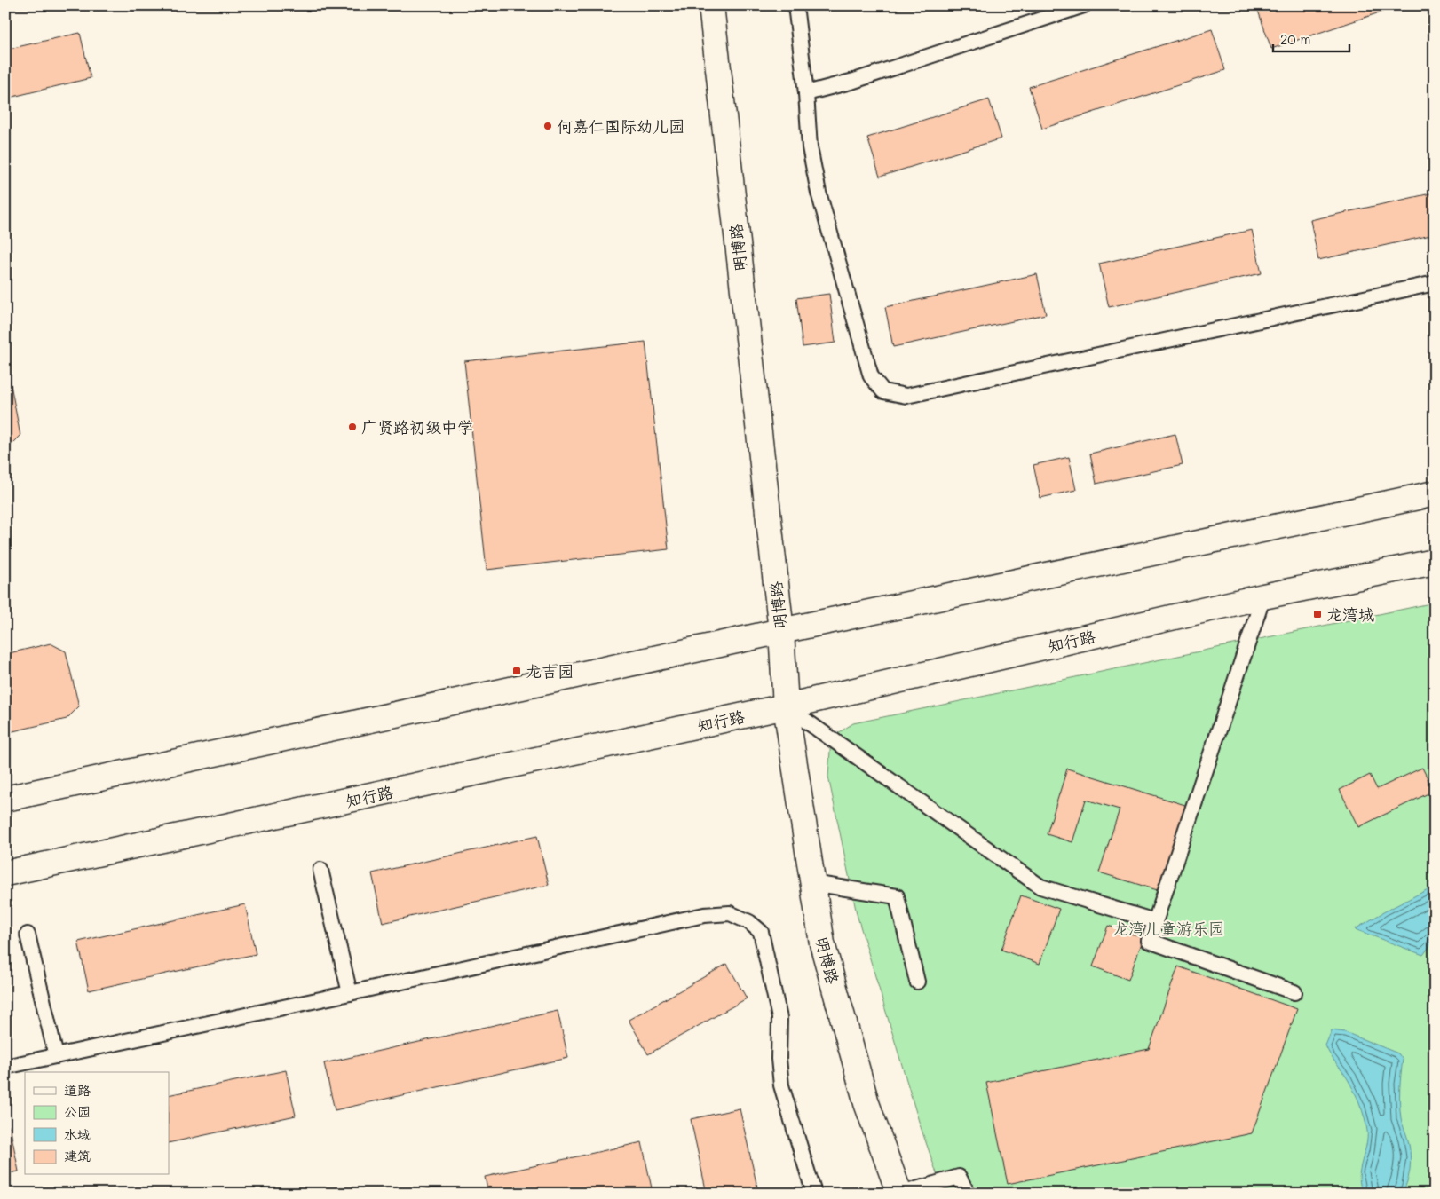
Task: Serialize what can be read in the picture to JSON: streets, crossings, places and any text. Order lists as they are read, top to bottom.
{
  "streets": {
    "main road": ["明博路", "知行路"]
  },
  "crossings": [
    ["明博路", "知行路"]
  ],
  "parks": ["龙湾儿童游乐园"],
  "places": {
    "other": ["何嘉仁国际幼儿园", "广贤路初级中学"],
    "transit": ["龙湾城", "龙吉园"]
  },
  "legend": [
    "道路",
    "公园",
    "水域",
    "建筑"
  ],
  "scale_bar": "20 m"
}
